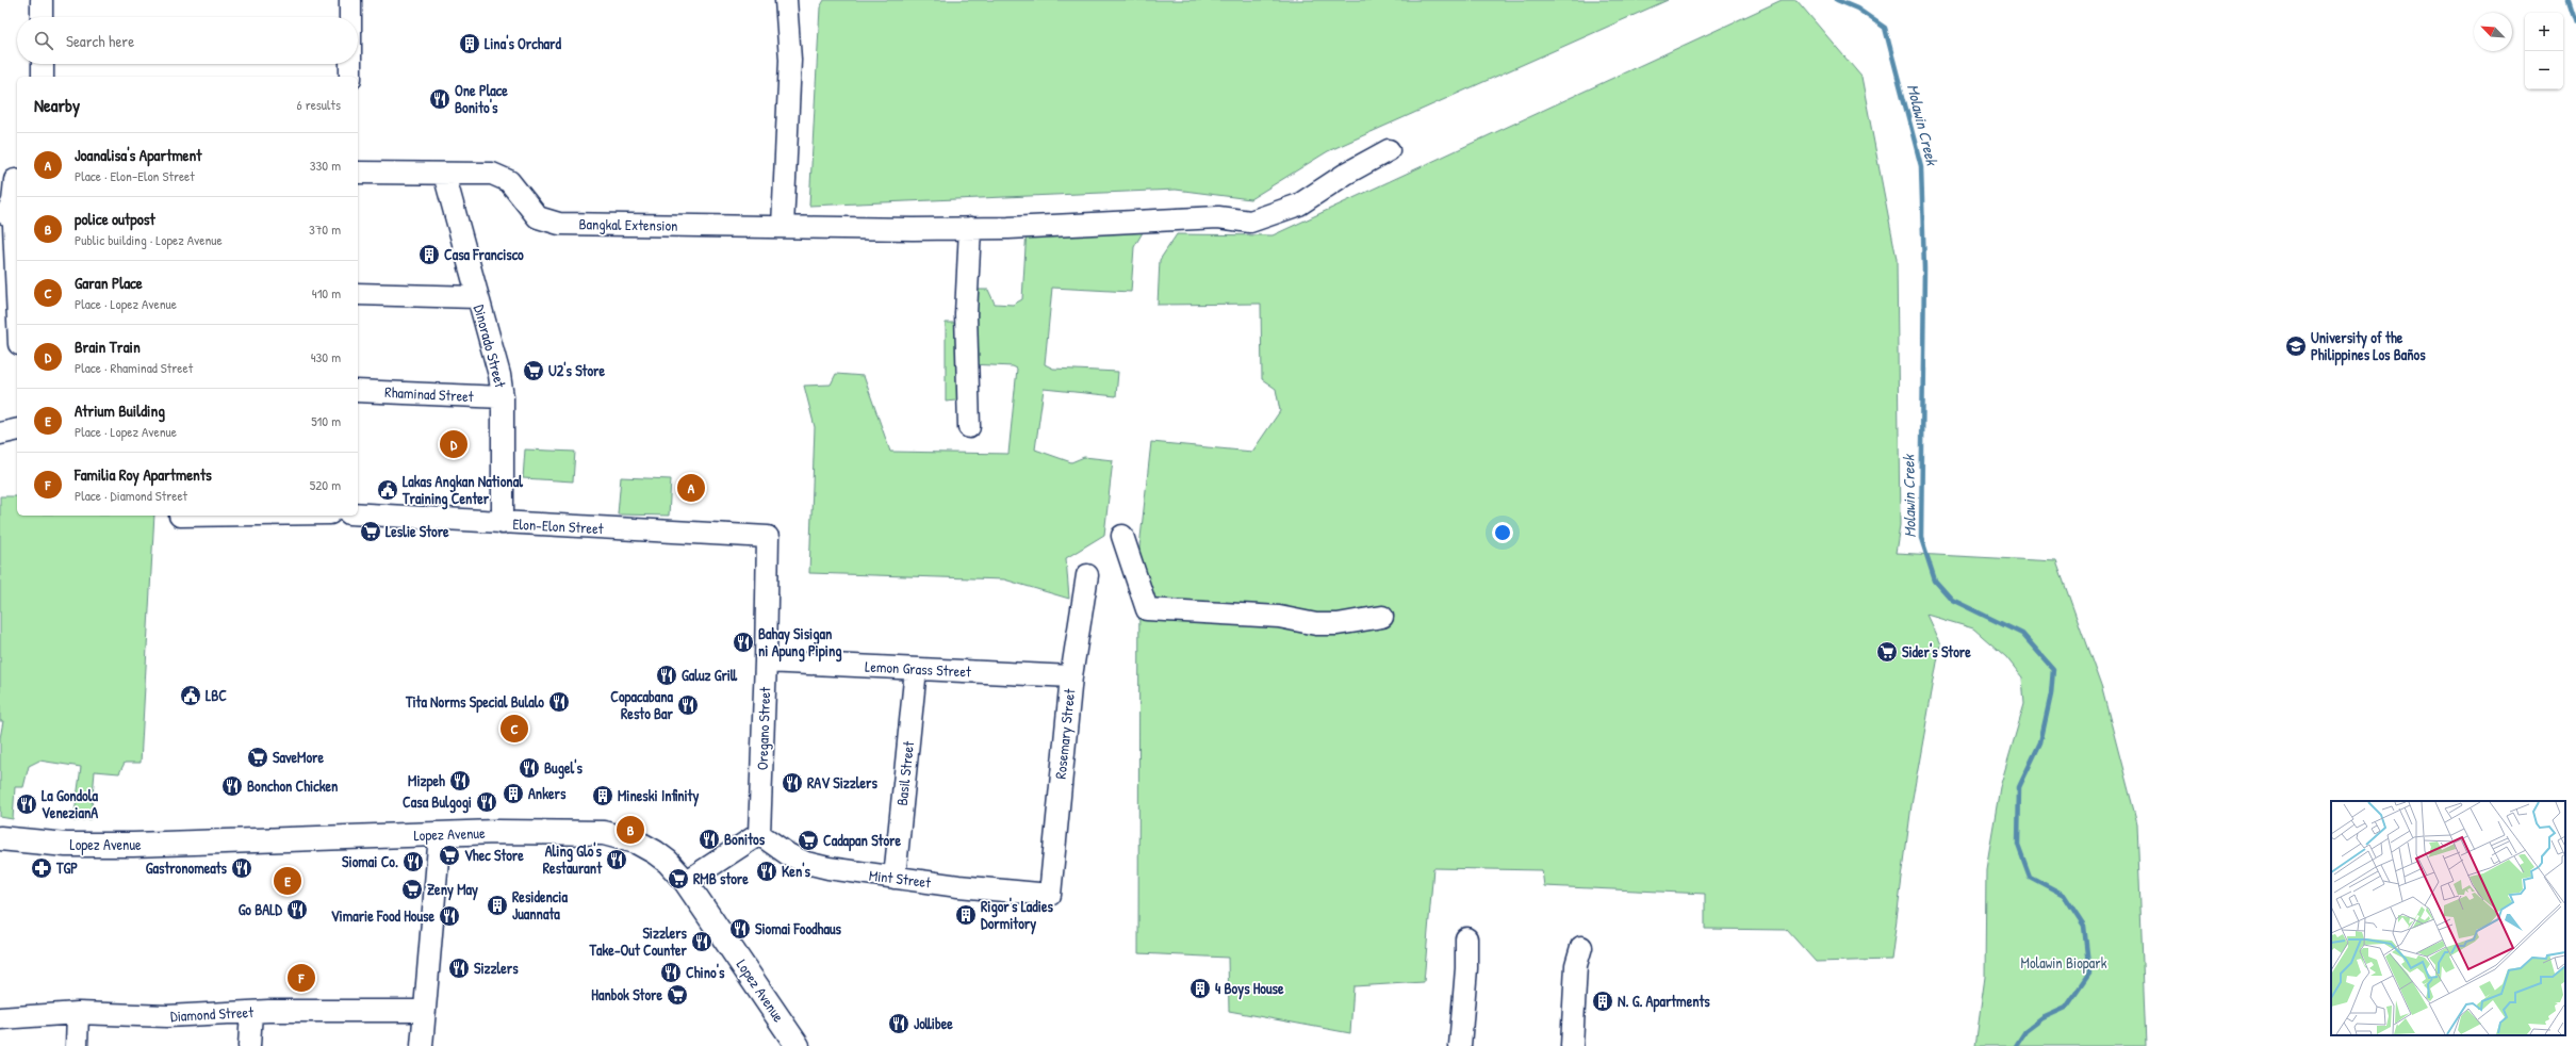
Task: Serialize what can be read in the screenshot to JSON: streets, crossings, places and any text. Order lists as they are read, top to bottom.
{
  "streets": {
    "main road": ["Lopez Avenue"],
    "street": [
      "Bangkal Extension",
      "Dinorado Street",
      "Rhaminad Street",
      "Elon-Elon Street",
      "Lemon Grass Street",
      "Oregano Street",
      "Rosemary Street",
      "Basil Street",
      "Mint Street",
      "Diamond Street"
    ]
  },
  "crossings": [
    ["Bangkal Extension", "Dinorado Street"],
    ["Dinorado Street", "Rhaminad Street"],
    ["Dinorado Street", "Elon-Elon Street"],
    ["Elon-Elon Street", "Oregano Street"],
    ["Lemon Grass Street", "Oregano Street"],
    ["Lemon Grass Street", "Rosemary Street"],
    ["Lemon Grass Street", "Basil Street"],
    ["Oregano Street", "Mint Street"],
    ["Rosemary Street", "Mint Street"],
    ["Basil Street", "Mint Street"]
  ],
  "water": ["Molawin Creek"],
  "parks": ["Molawin Biopark"],
  "places": {
    "building": [
      "Lina's Orchard",
      "Casa Francisco",
      "Ankers",
      "Mineski Infinity",
      "Residencia Juannata",
      "Rigor's Ladies Dormitory",
      "4 Boys House",
      "N. G. Apartments"
    ],
    "restaurant": [
      "One Place Bonito's",
      "Bahay Sisigan ni Apung Piping",
      "Galuz Grill",
      "Tita Norms Special Bulalo",
      "Copacabana Resto Bar",
      "Bugel's",
      "Mizpeh",
      "RAV Sizzlers",
      "Bonchon Chicken",
      "Casa Bulgogi",
      "La Gondola VenezianA",
      "Bonitos",
      "Aling Glo's Restaurant",
      "Siomai Co.",
      "Gastronomeats",
      "Ken's",
      "Go BALD",
      "Vimarie Food House",
      "Siomai Foodhaus",
      "Sizzlers Take-Out Counter",
      "Sizzlers",
      "Chino's",
      "Jollibee"
    ],
    "school or university": ["University of the Philippines Los Baños"],
    "supermarket": [
      "U2's Store",
      "Leslie Store",
      "Sider's Store",
      "SaveMore",
      "Cadapan Store",
      "Vhec Store",
      "RMB store",
      "Zeny May",
      "Hanbok Store"
    ],
    "public building": ["Lakas Angkan National Training Center", "LBC"],
    "pharmacy": ["TGP"]
  },
  "north": "top left",
  "page": {
    "map_buttons": ["+", "−"],
    "search": "Search here",
    "heading": ["Nearby", "6 results"],
    "list": [
      {
        "mark": "A",
        "name": "Joanalisa's Apartment",
        "note": "Place · Elon-Elon Street",
        "value": "330 m"
      },
      {
        "mark": "B",
        "name": "police outpost",
        "note": "Public building · Lopez Avenue",
        "value": "370 m"
      },
      {
        "mark": "C",
        "name": "Garan Place",
        "note": "Place · Lopez Avenue",
        "value": "410 m"
      },
      {
        "mark": "D",
        "name": "Brain Train",
        "note": "Place · Rhaminad Street",
        "value": "430 m"
      },
      {
        "mark": "E",
        "name": "Atrium Building",
        "note": "Place · Lopez Avenue",
        "value": "510 m"
      },
      {
        "mark": "F",
        "name": "Familia Roy Apartments",
        "note": "Place · Diamond Street",
        "value": "520 m"
      }
    ],
    "pins": [
      "D",
      "A",
      "C",
      "B",
      "E",
      "F"
    ]
  }
}
